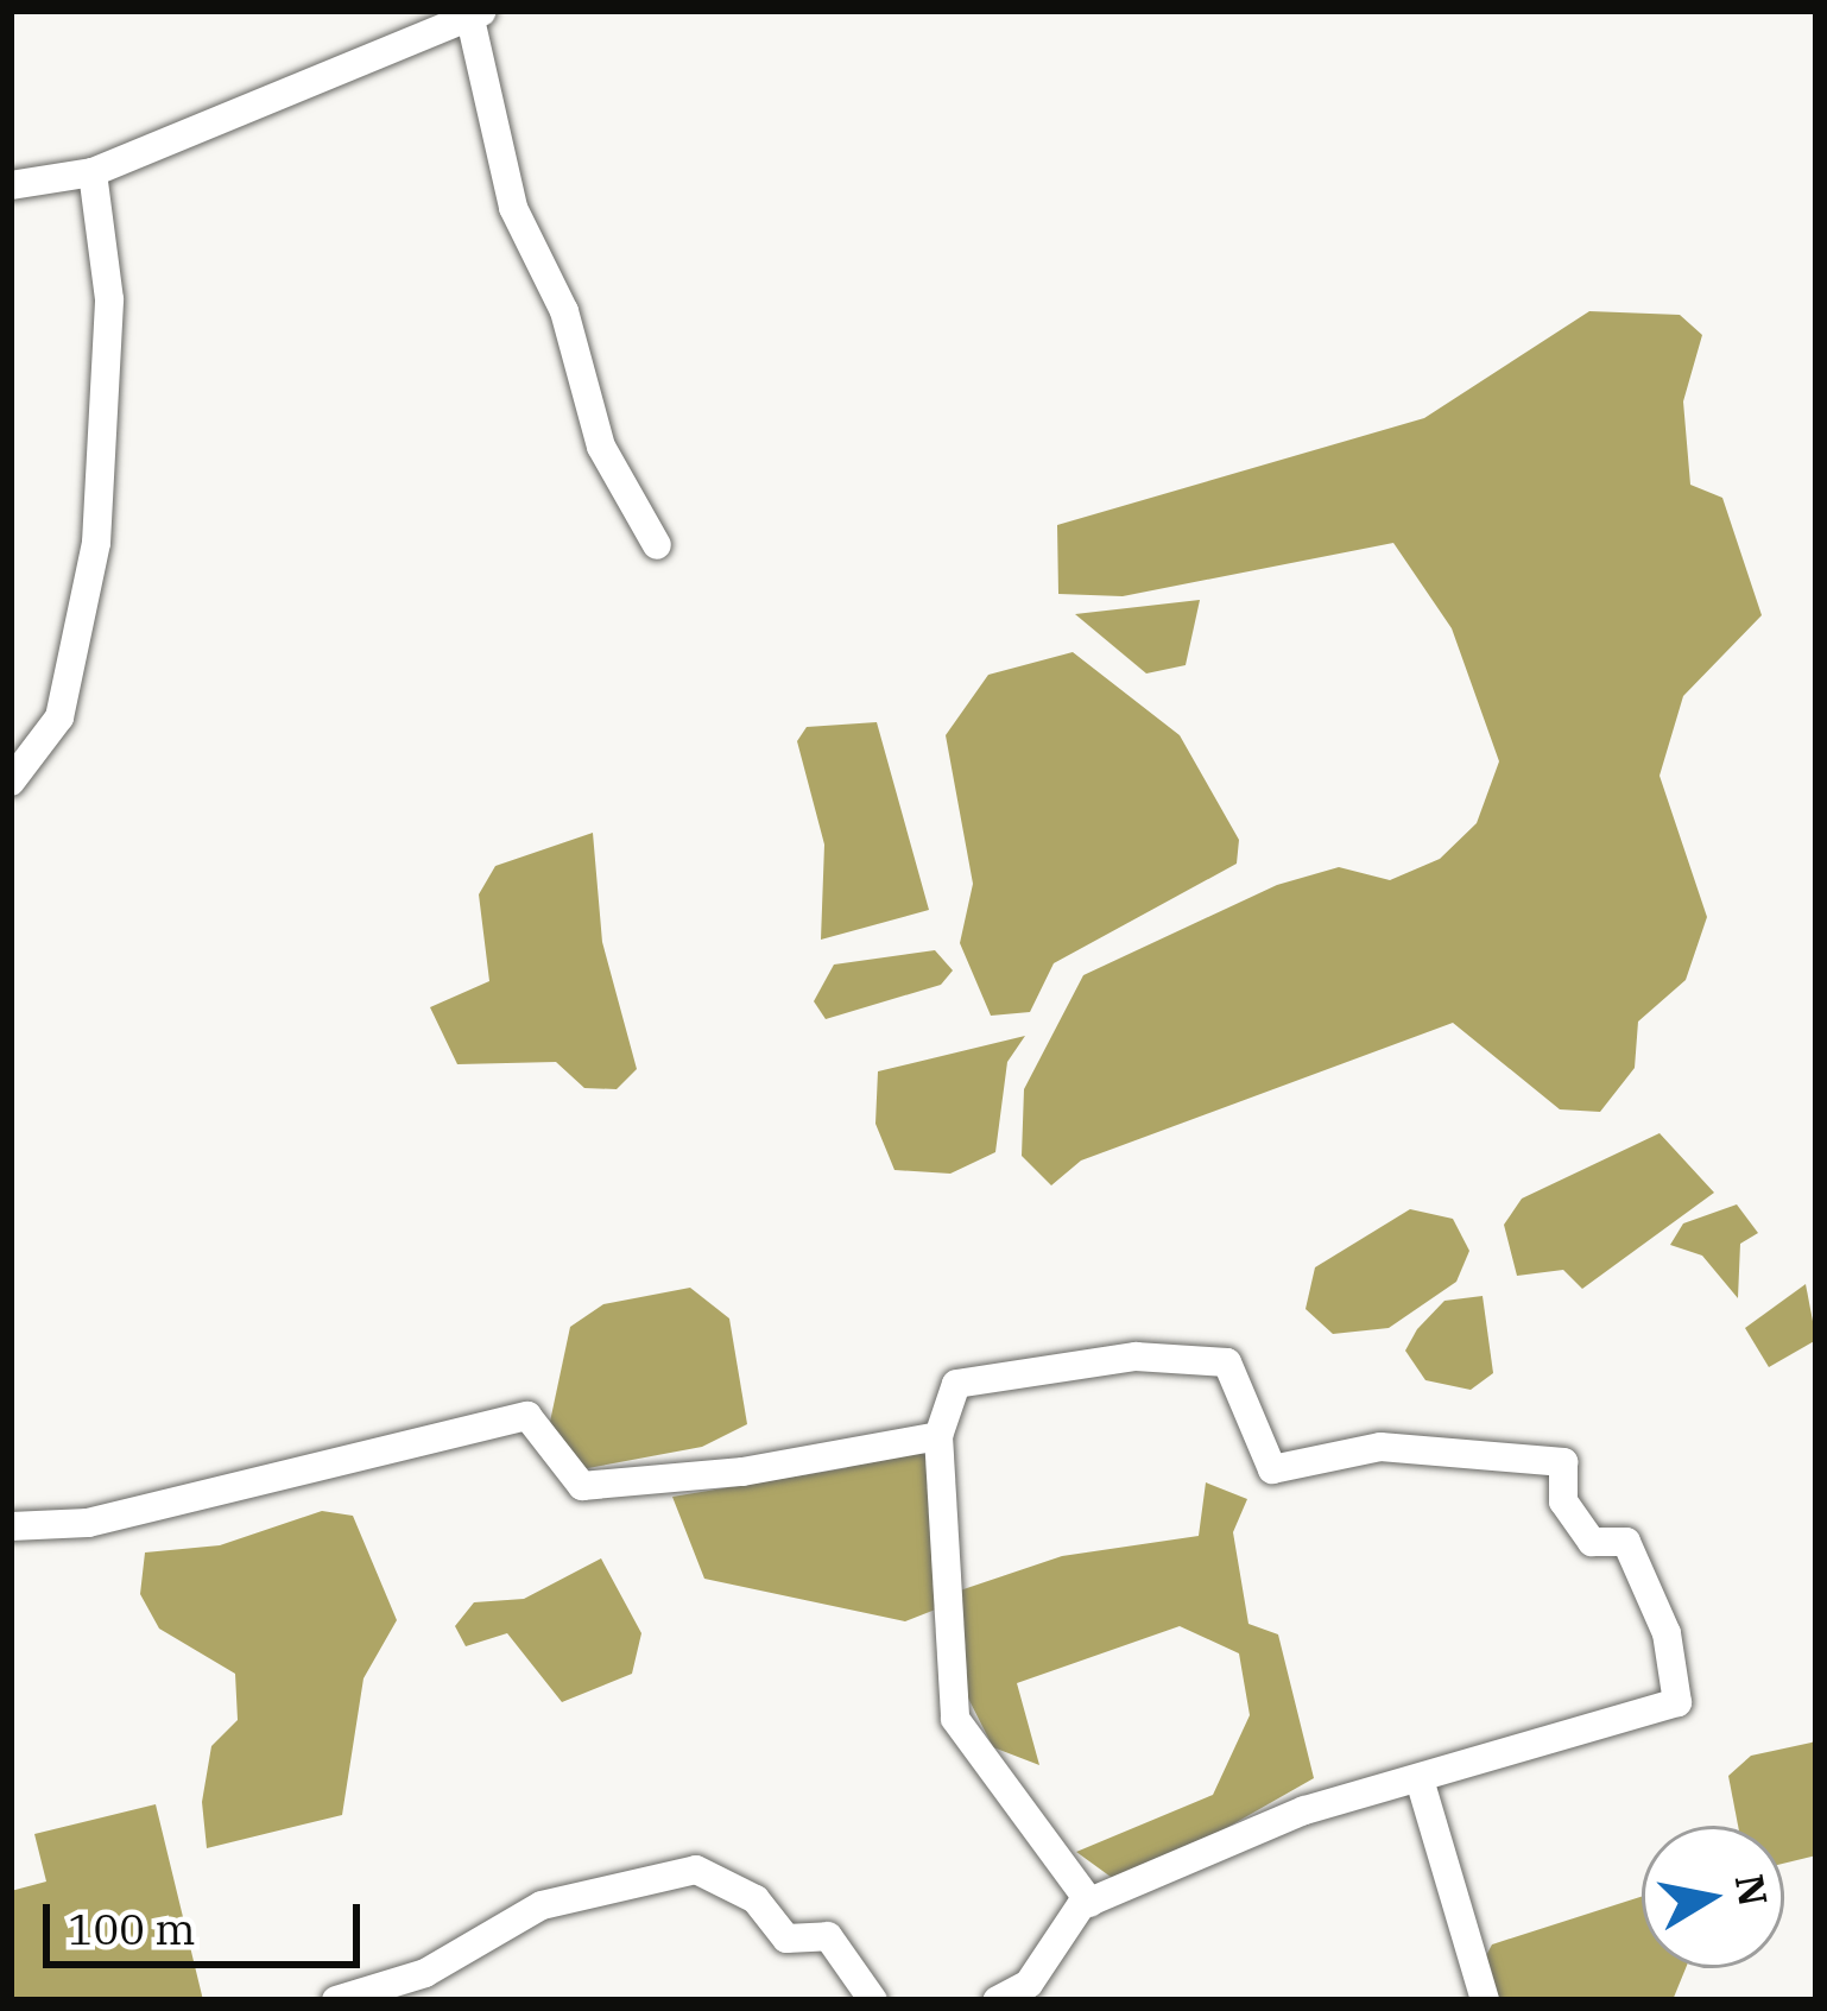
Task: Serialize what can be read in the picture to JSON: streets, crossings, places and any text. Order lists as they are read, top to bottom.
{
  "scale_bar": "100 m",
  "north": "right"
}
